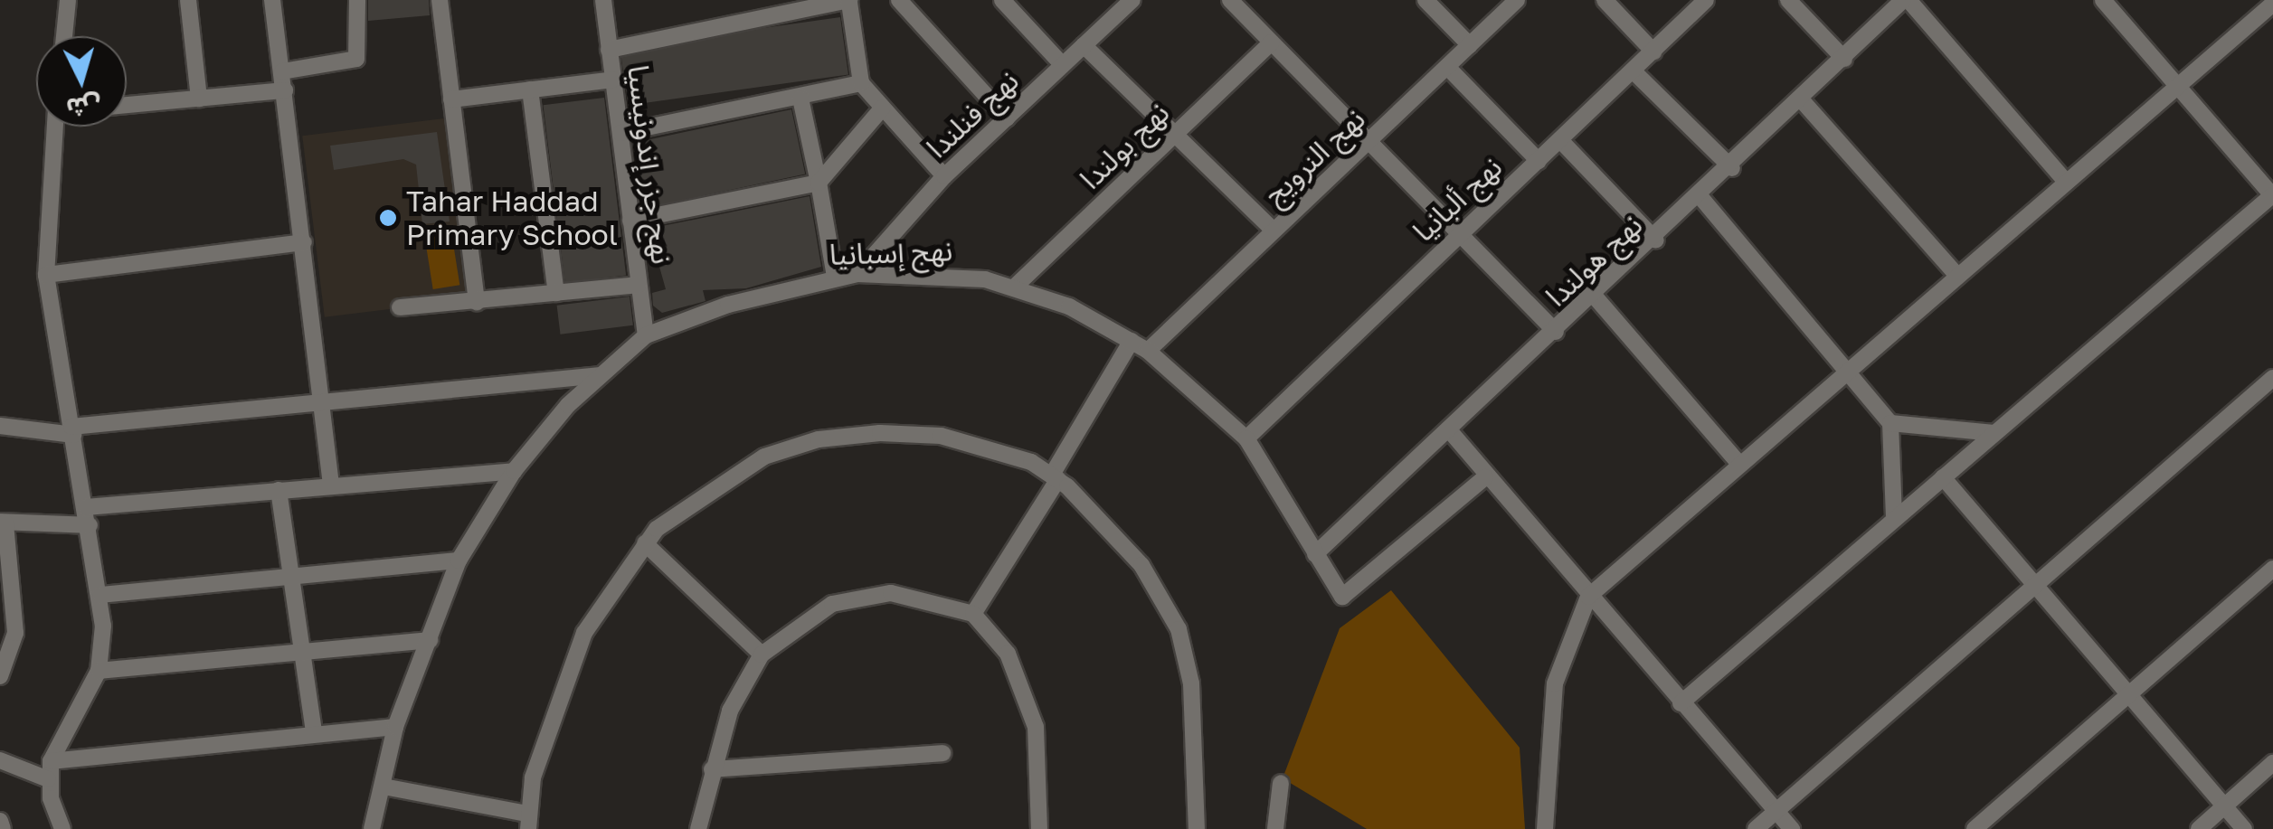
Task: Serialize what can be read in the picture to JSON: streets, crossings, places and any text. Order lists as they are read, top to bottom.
{
  "streets": {
    "street": [
      "نهج فنلندا",
      "نهج بولندا",
      "نهج النرويج",
      "نهج جزر إندونيسيا",
      "نهج ألبانيا",
      "نهج إسبانيا",
      "نهج هولندا"
    ]
  },
  "crossings": [
    ["نهج فنلندا", "نهج إسبانيا"],
    ["نهج بولندا", "نهج إسبانيا"],
    ["نهج النرويج", "نهج إسبانيا"],
    ["نهج جزر إندونيسيا", "نهج إسبانيا"],
    ["نهج ألبانيا", "نهج إسبانيا"],
    ["نهج إسبانيا", "نهج هولندا"]
  ],
  "places": ["Tahar Haddad Primary School"],
  "north": "bottom"
}
